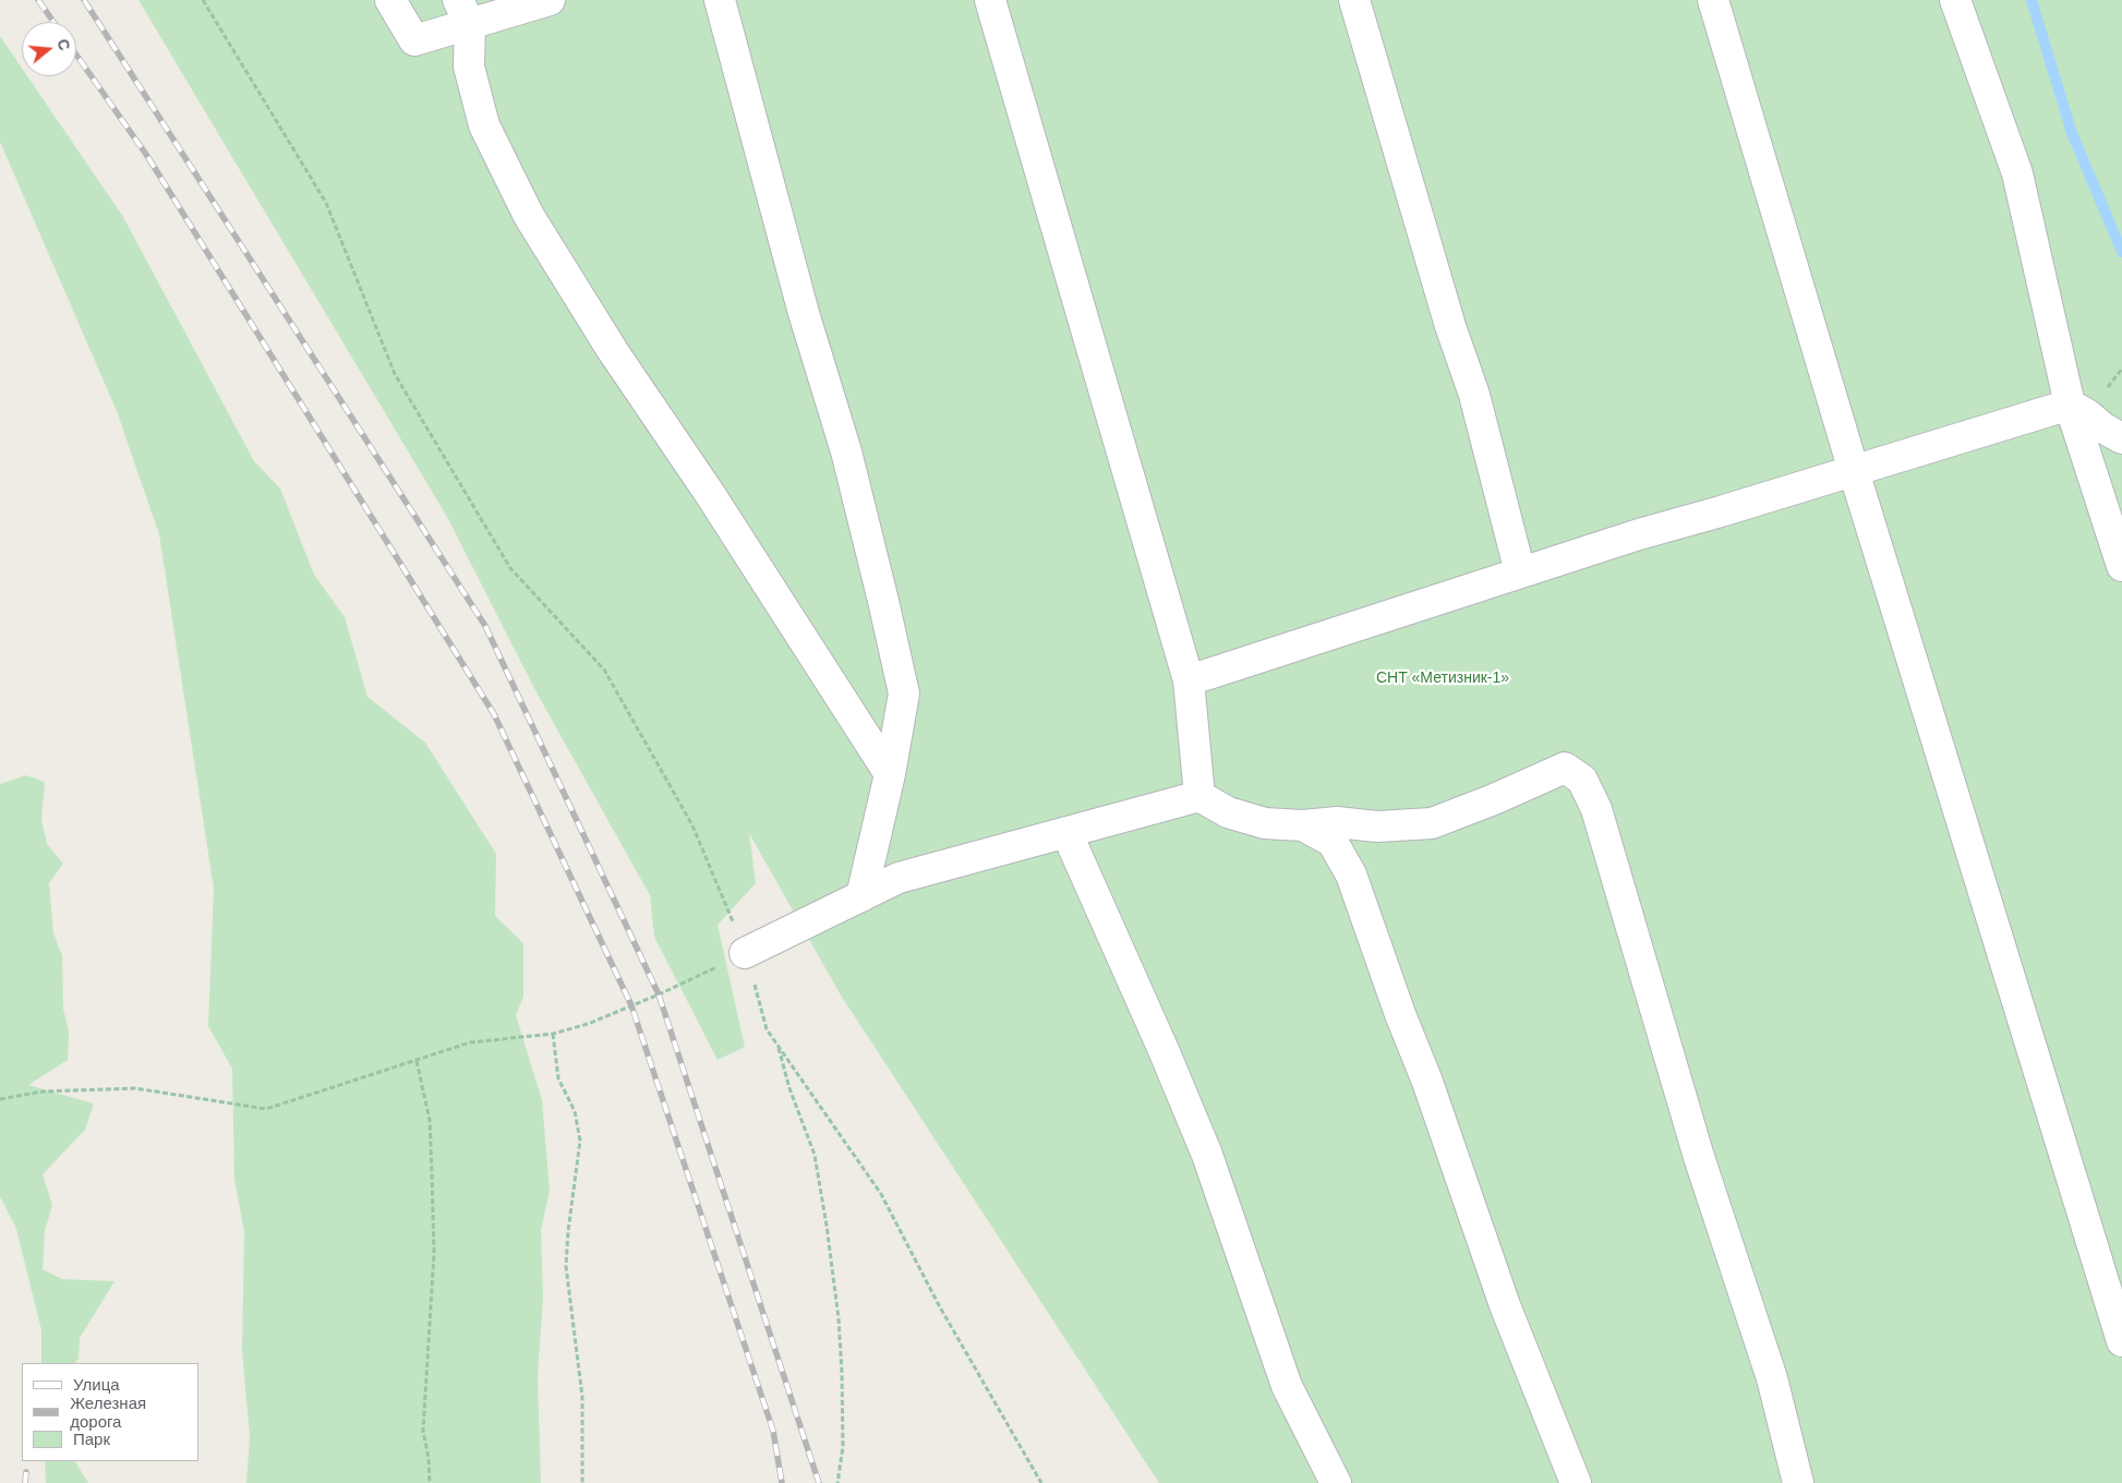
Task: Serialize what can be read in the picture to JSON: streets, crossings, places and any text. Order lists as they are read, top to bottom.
{
  "parks": ["СНТ «Метизник-1»"],
  "legend": ["Улица", "Железная дорога", "Парк"],
  "north": "right"
}
